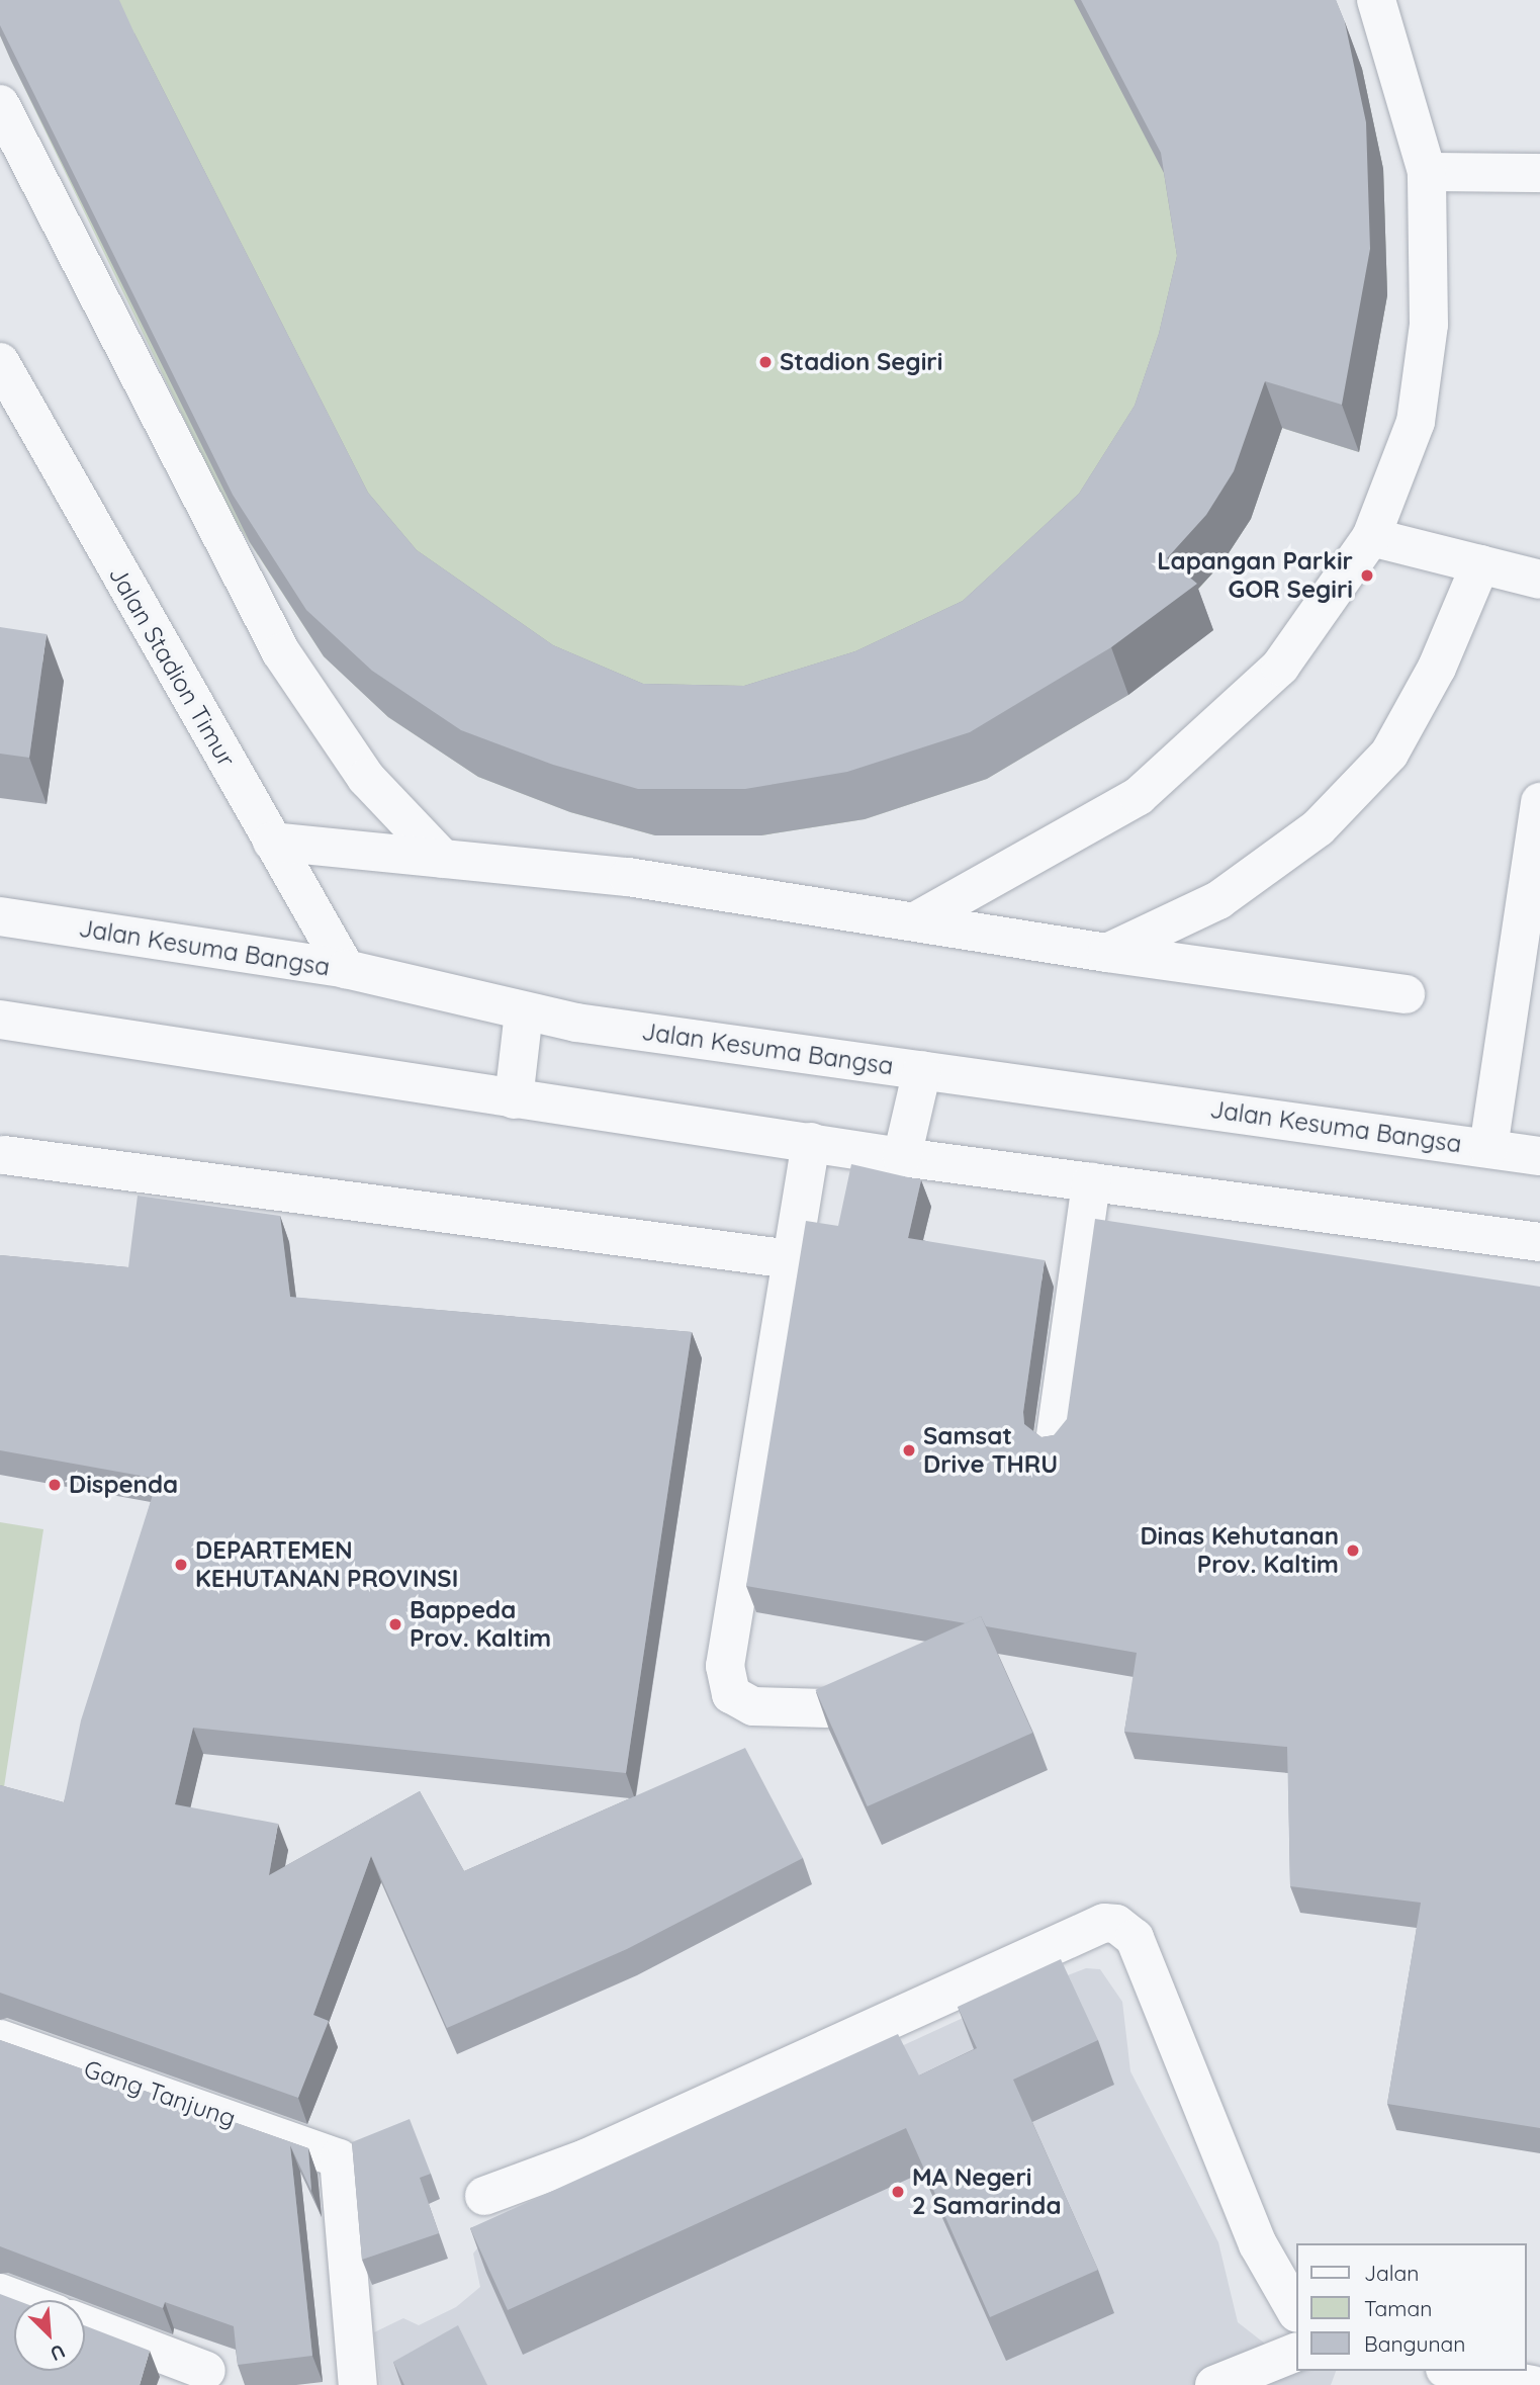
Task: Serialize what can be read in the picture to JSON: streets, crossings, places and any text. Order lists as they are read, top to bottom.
{
  "streets": {
    "street": ["Jalan Stadion Timur", "Jalan Kesuma Bangsa", "Gang Tanjung"]
  },
  "crossings": [
    ["Jalan Stadion Timur", "Jalan Kesuma Bangsa"]
  ],
  "places": [
    "Stadion Segiri",
    "Lapangan Parkir GOR Segiri",
    "Samsat Drive THRU",
    "Dispenda",
    "Dinas Kehutanan Prov. Kaltim",
    "DEPARTEMEN KEHUTANAN PROVINSI",
    "Bappeda Prov. Kaltim",
    "MA Negeri 2 Samarinda"
  ],
  "legend": ["Jalan", "Taman", "Bangunan"],
  "north": "bottom right"
}
